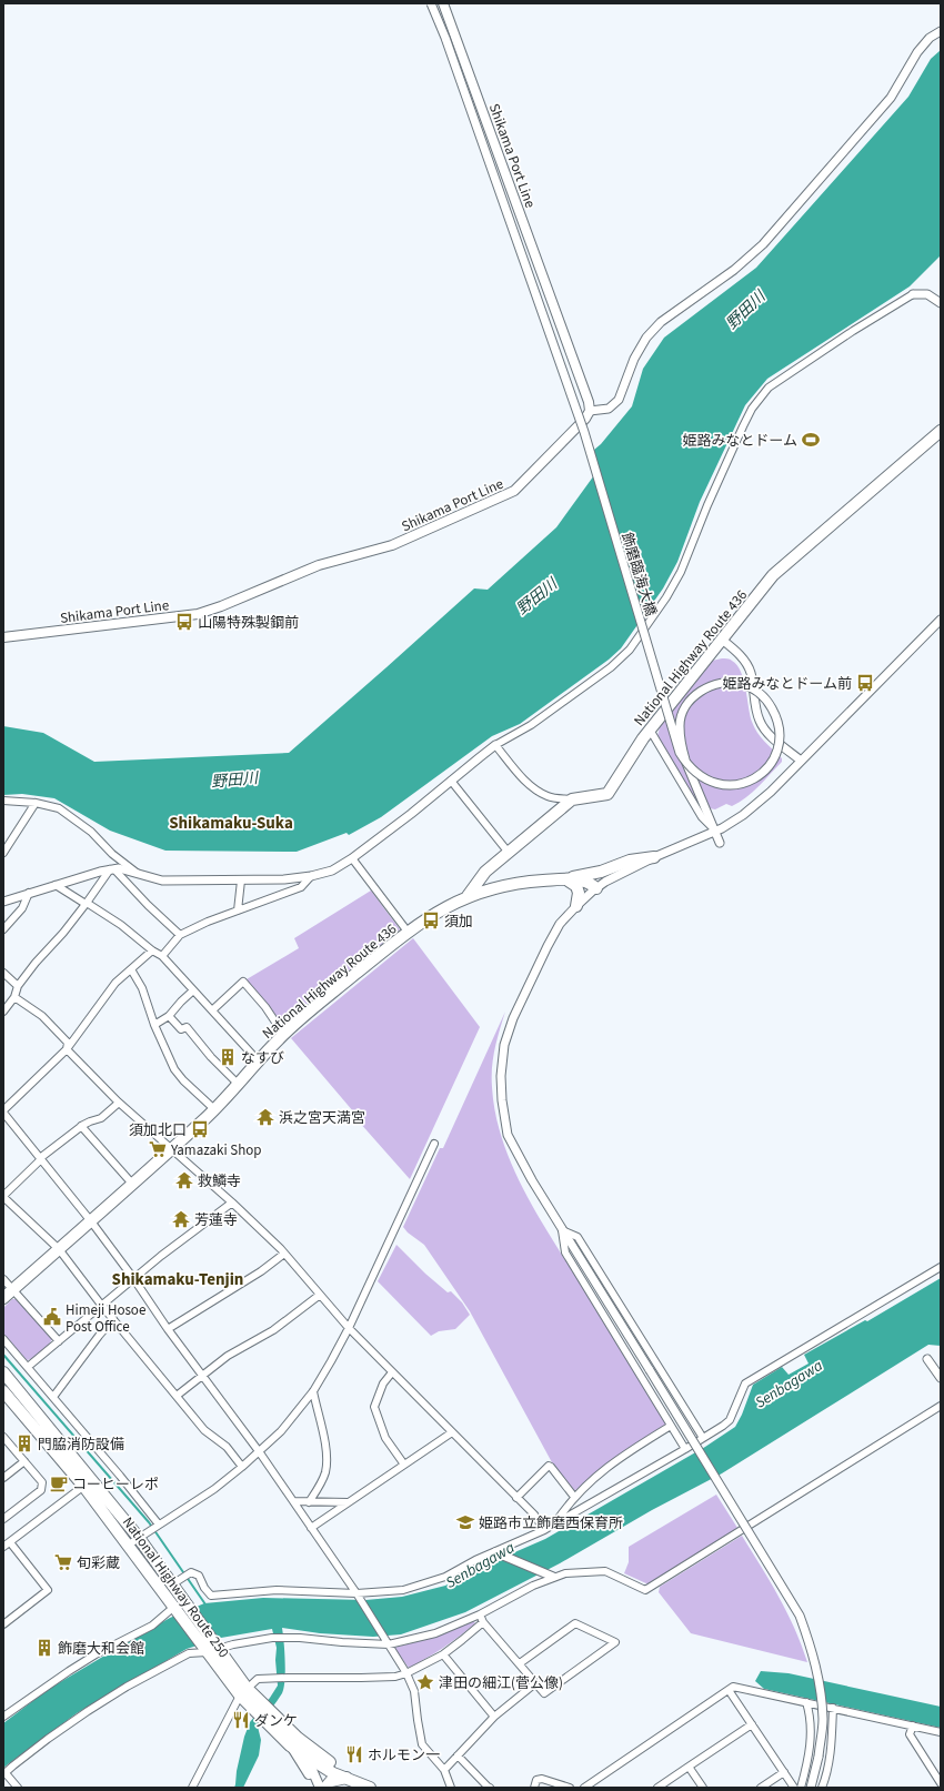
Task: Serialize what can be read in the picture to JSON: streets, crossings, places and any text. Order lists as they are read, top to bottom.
{
  "streets": {
    "highway": ["National Highway Route 436", "National Highway Route 250"],
    "main road": ["Shikama Port Line"],
    "street": ["飾磨臨海大橋"]
  },
  "districts": ["Shikamaku-Suka", "Shikamaku-Tenjin"],
  "water": ["野田川", "Senbagawa"],
  "places": {
    "sports": ["姫路みなとドーム"],
    "bus stop": [
      "山陽特殊製鋼前",
      "姫路みなとドーム前",
      "須加",
      "須加北口"
    ],
    "building": ["なすび", "門脇消防設備", "飾磨大和会館"],
    "temple": ["浜之宮天満宮", "救鱗寺", "芳蓮寺"],
    "supermarket": ["Yamazaki Shop", "旬彩蔵"],
    "public building": ["Himeji Hosoe Post Office"],
    "cafe": ["コーヒーレポ"],
    "school or university": ["姫路市立飾磨西保育所"],
    "place": ["津田の細江(菅公像)"],
    "restaurant": ["ダンケ", "ホルモン一"]
  }
}
